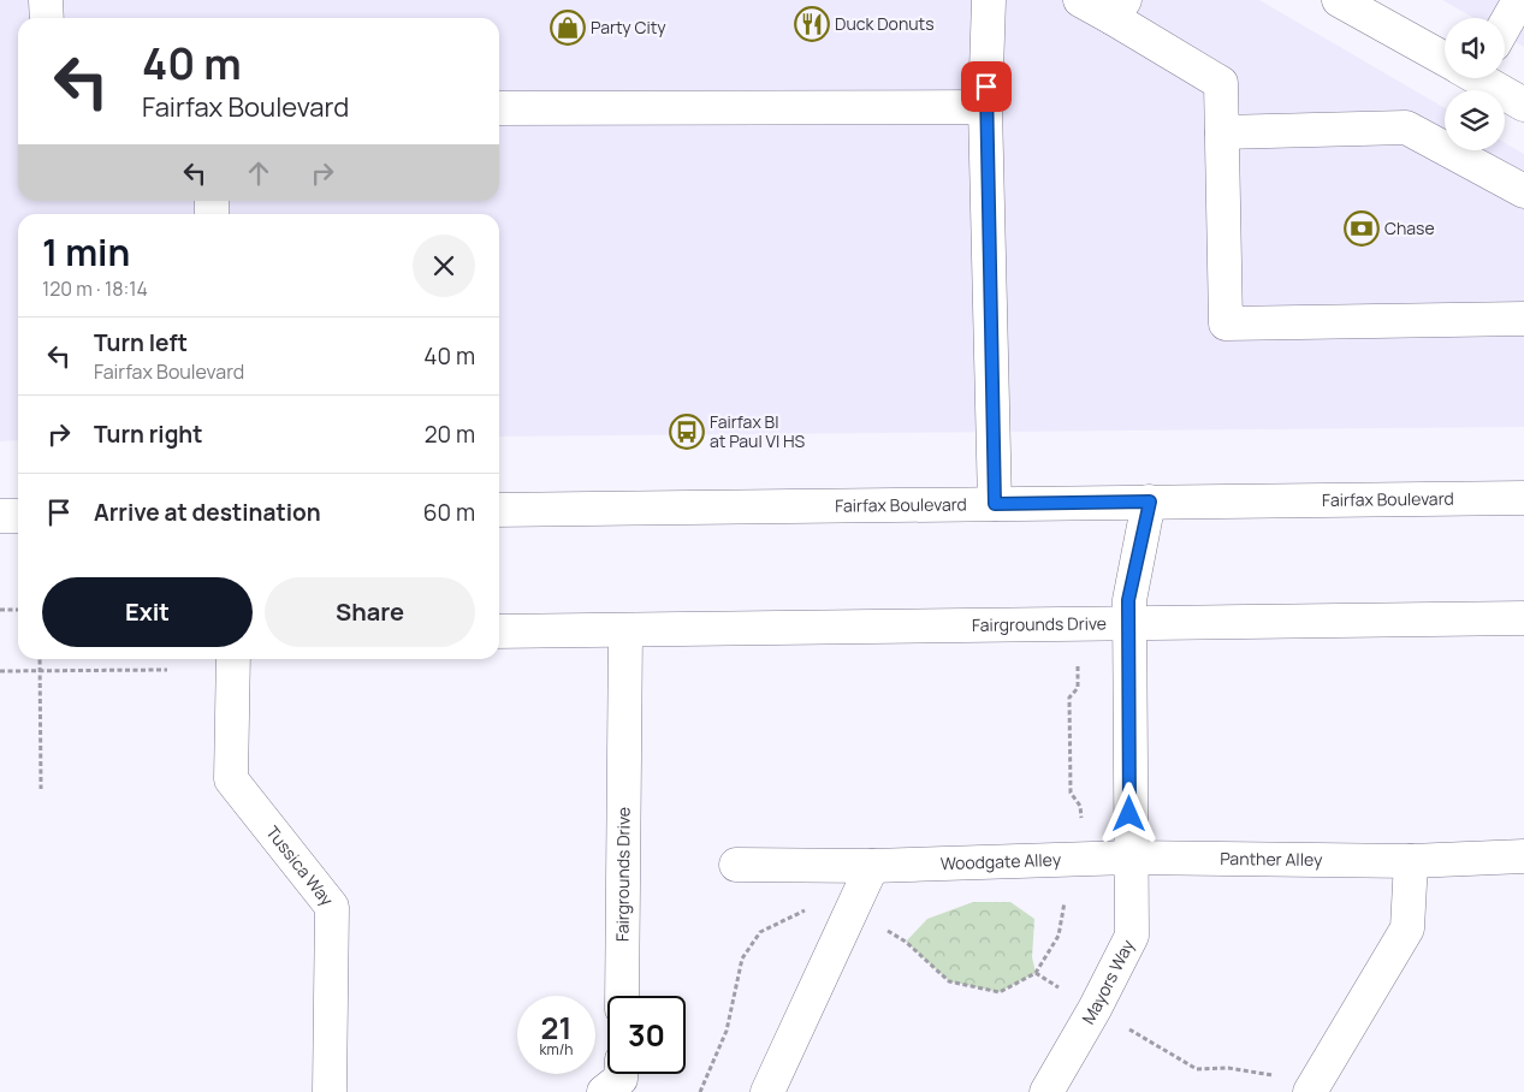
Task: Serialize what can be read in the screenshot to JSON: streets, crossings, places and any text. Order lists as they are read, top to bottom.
{
  "streets": {
    "street": [
      "Fairfax Boulevard",
      "Fairgrounds Drive",
      "Panther Alley",
      "Woodgate Alley",
      "Tussica Way",
      "Mayors Way"
    ]
  },
  "crossings": [
    ["Fairfax Boulevard", "Mayors Way"],
    ["Fairgrounds Drive", "Mayors Way"],
    ["Panther Alley", "Woodgate Alley"],
    ["Panther Alley", "Mayors Way"],
    ["Woodgate Alley", "Mayors Way"]
  ],
  "places": {
    "restaurant": ["Duck Donuts"],
    "shop": ["Party City"],
    "bank": ["Chase"],
    "bus stop": ["Fairfax Bl at Paul VI HS"]
  },
  "page": {
    "turn": ["40 m", "Fairfax Boulevard"],
    "heading": ["1 min", "120 m · 18:14"],
    "list": [
      {
        "name": "Turn left",
        "note": "Fairfax Boulevard",
        "value": "40 m"
      },
      {
        "name": "Turn right",
        "value": "20 m"
      },
      {
        "name": "Arrive at destination",
        "value": "60 m"
      }
    ],
    "buttons": ["Exit", "Share"],
    "speed": "21 km/h",
    "limit": "30"
  }
}
